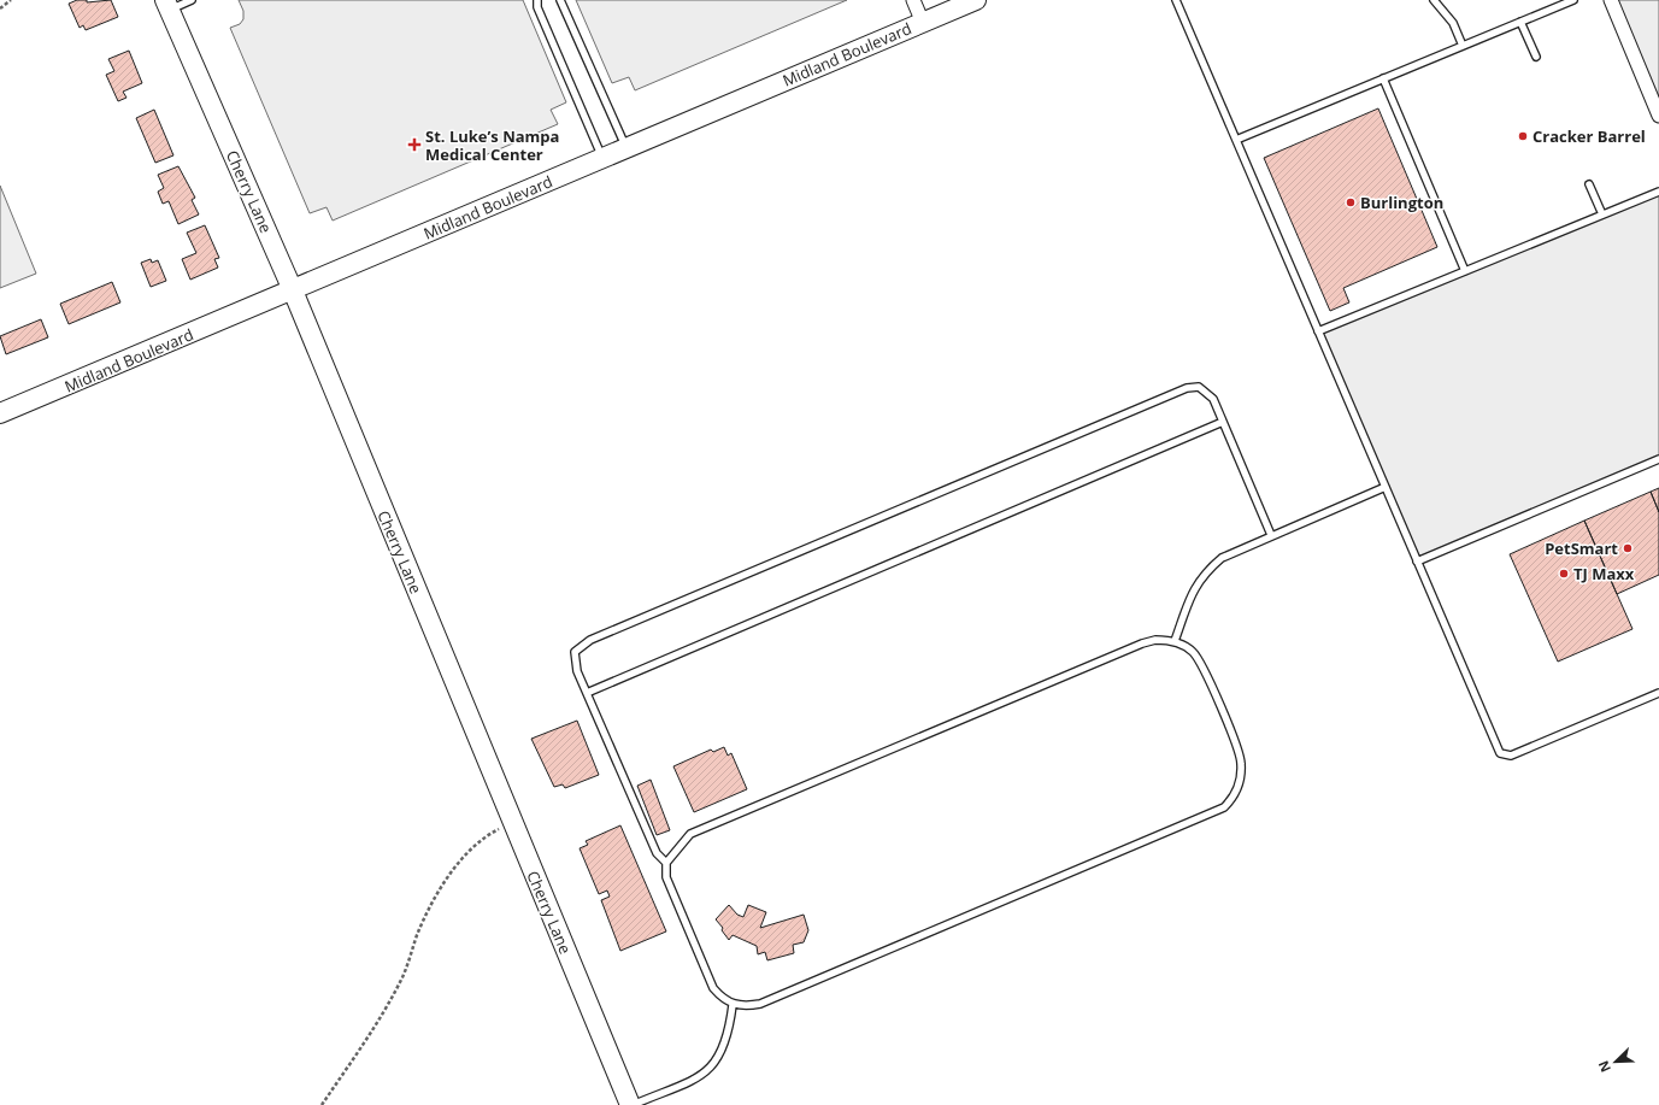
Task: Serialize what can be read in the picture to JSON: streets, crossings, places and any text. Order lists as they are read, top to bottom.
{
  "streets": {
    "main road": ["Midland Boulevard", "Cherry Lane"]
  },
  "crossings": [
    ["Midland Boulevard", "Cherry Lane"]
  ],
  "places": {
    "other": [
      "Cracker Barrel",
      "Burlington",
      "PetSmart",
      "TJ Maxx"
    ],
    "health": ["St. Luke’s Nampa Medical Center"]
  },
  "north": "bottom left"
}
